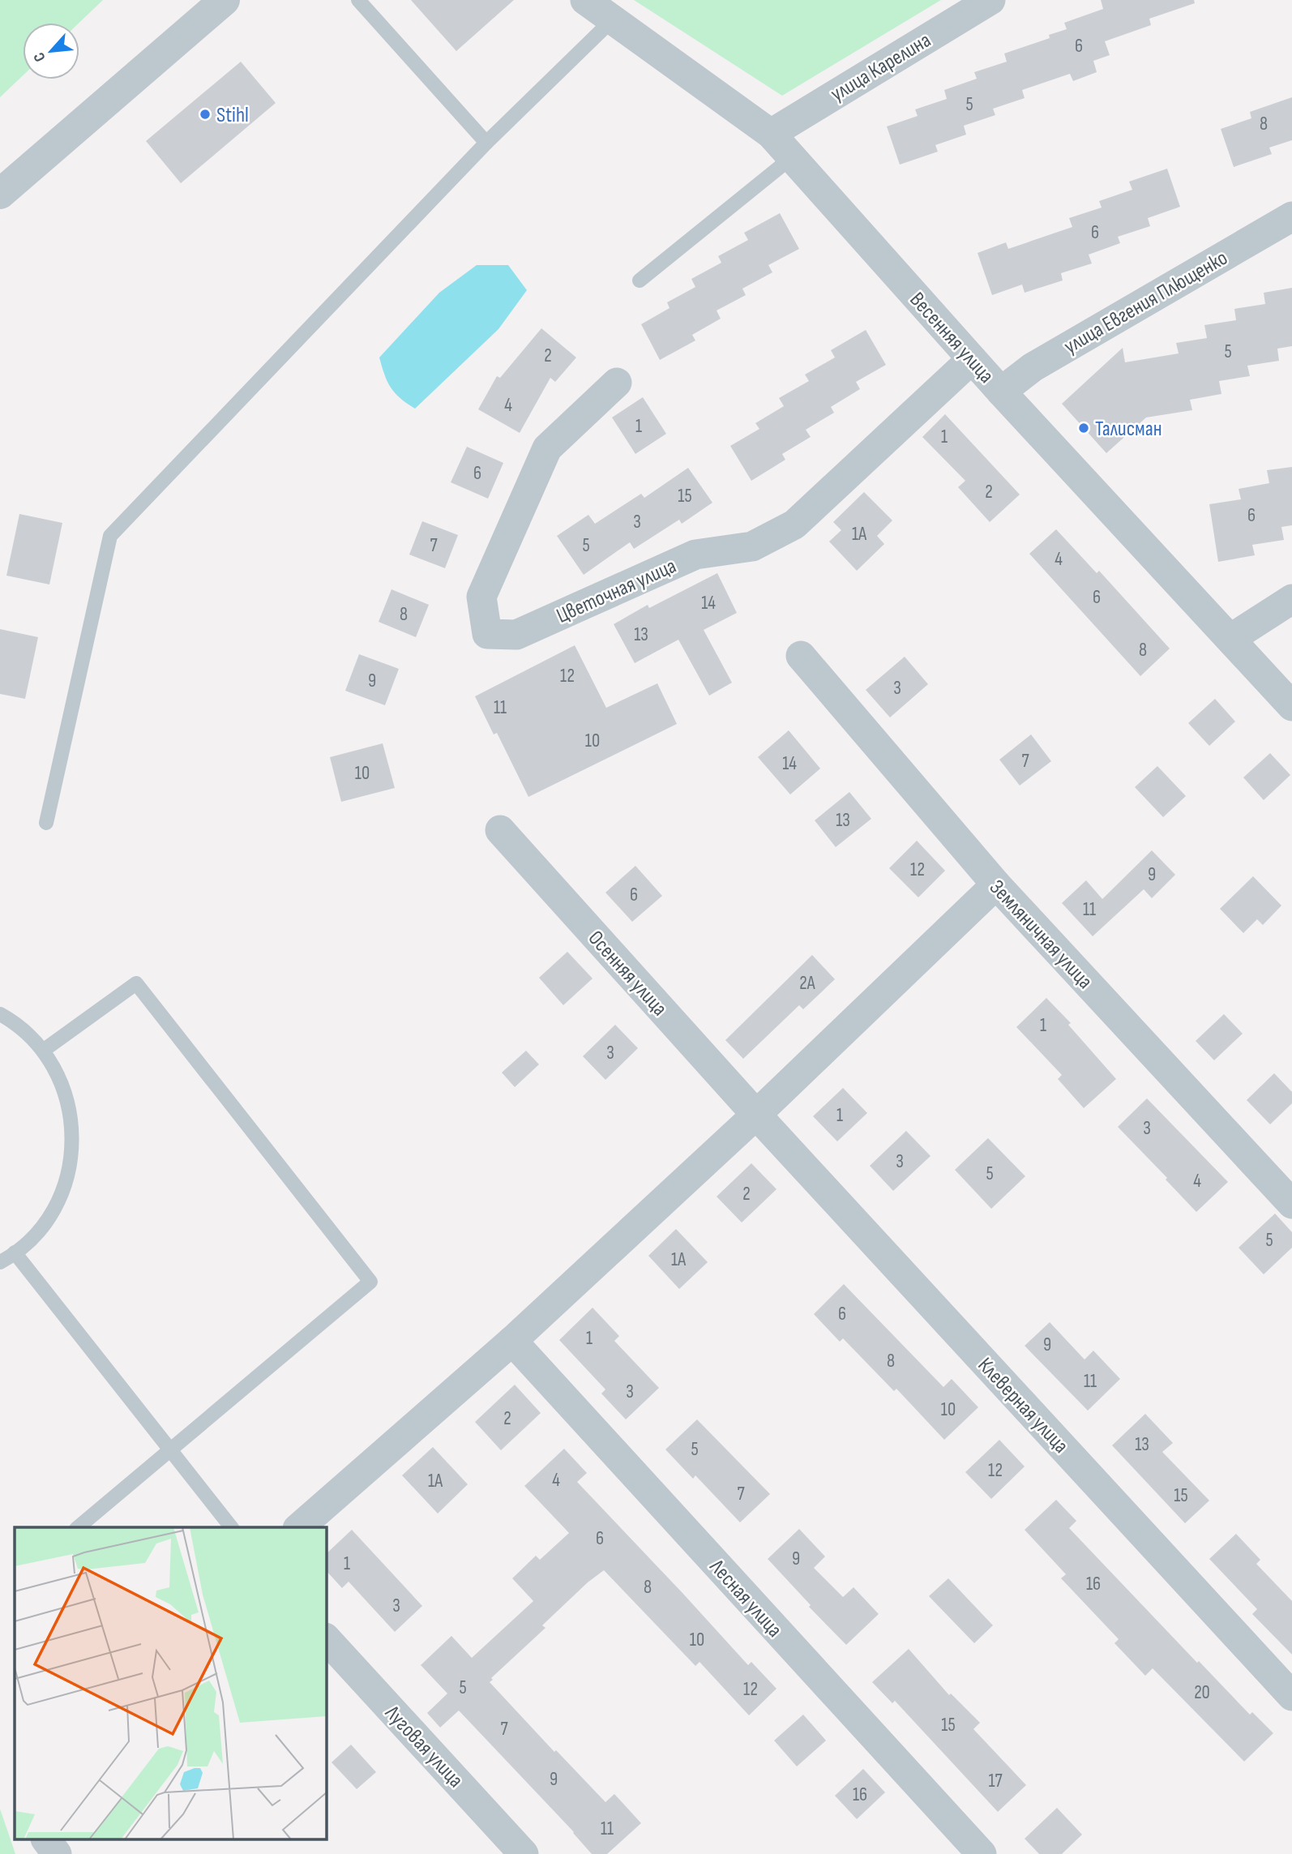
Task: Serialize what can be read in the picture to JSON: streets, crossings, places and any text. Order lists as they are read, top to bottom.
{
  "streets": {
    "street": [
      "улица Карелина",
      "улица Евгения Плющенко",
      "Весенняя улица",
      "Цветочная улица",
      "Земляничная улица",
      "Осенняя улица",
      "Клеверная улица",
      "Лесная улица",
      "Луговая улица"
    ]
  },
  "crossings": [
    ["улица Карелина", "Весенняя улица"],
    ["улица Евгения Плющенко", "Весенняя улица"],
    ["Весенняя улица", "Цветочная улица"],
    ["Осенняя улица", "Клеверная улица"]
  ],
  "places": ["Stihl", "Талисман"],
  "house_numbers": [
    "6",
    "5",
    "8",
    "6",
    "5",
    "2",
    "4",
    "1",
    "1",
    "6",
    "2",
    "15",
    "6",
    "3",
    "1А",
    "7",
    "5",
    "4",
    "6",
    "14",
    "8",
    "13",
    "8",
    "12",
    "9",
    "3",
    "11",
    "10",
    "7",
    "14",
    "10",
    "13",
    "12",
    "9",
    "6",
    "11",
    "2А",
    "1",
    "3",
    "1",
    "3",
    "3",
    "5",
    "4",
    "2",
    "5",
    "1А",
    "6",
    "1",
    "9",
    "8",
    "11",
    "3",
    "10",
    "2",
    "13",
    "5",
    "12",
    "4",
    "1А",
    "7",
    "15",
    "6",
    "9",
    "1",
    "16",
    "8",
    "3",
    "10",
    "5",
    "12",
    "20",
    "15",
    "7",
    "9",
    "17",
    "16",
    "11"
  ],
  "north": "bottom left"
}
